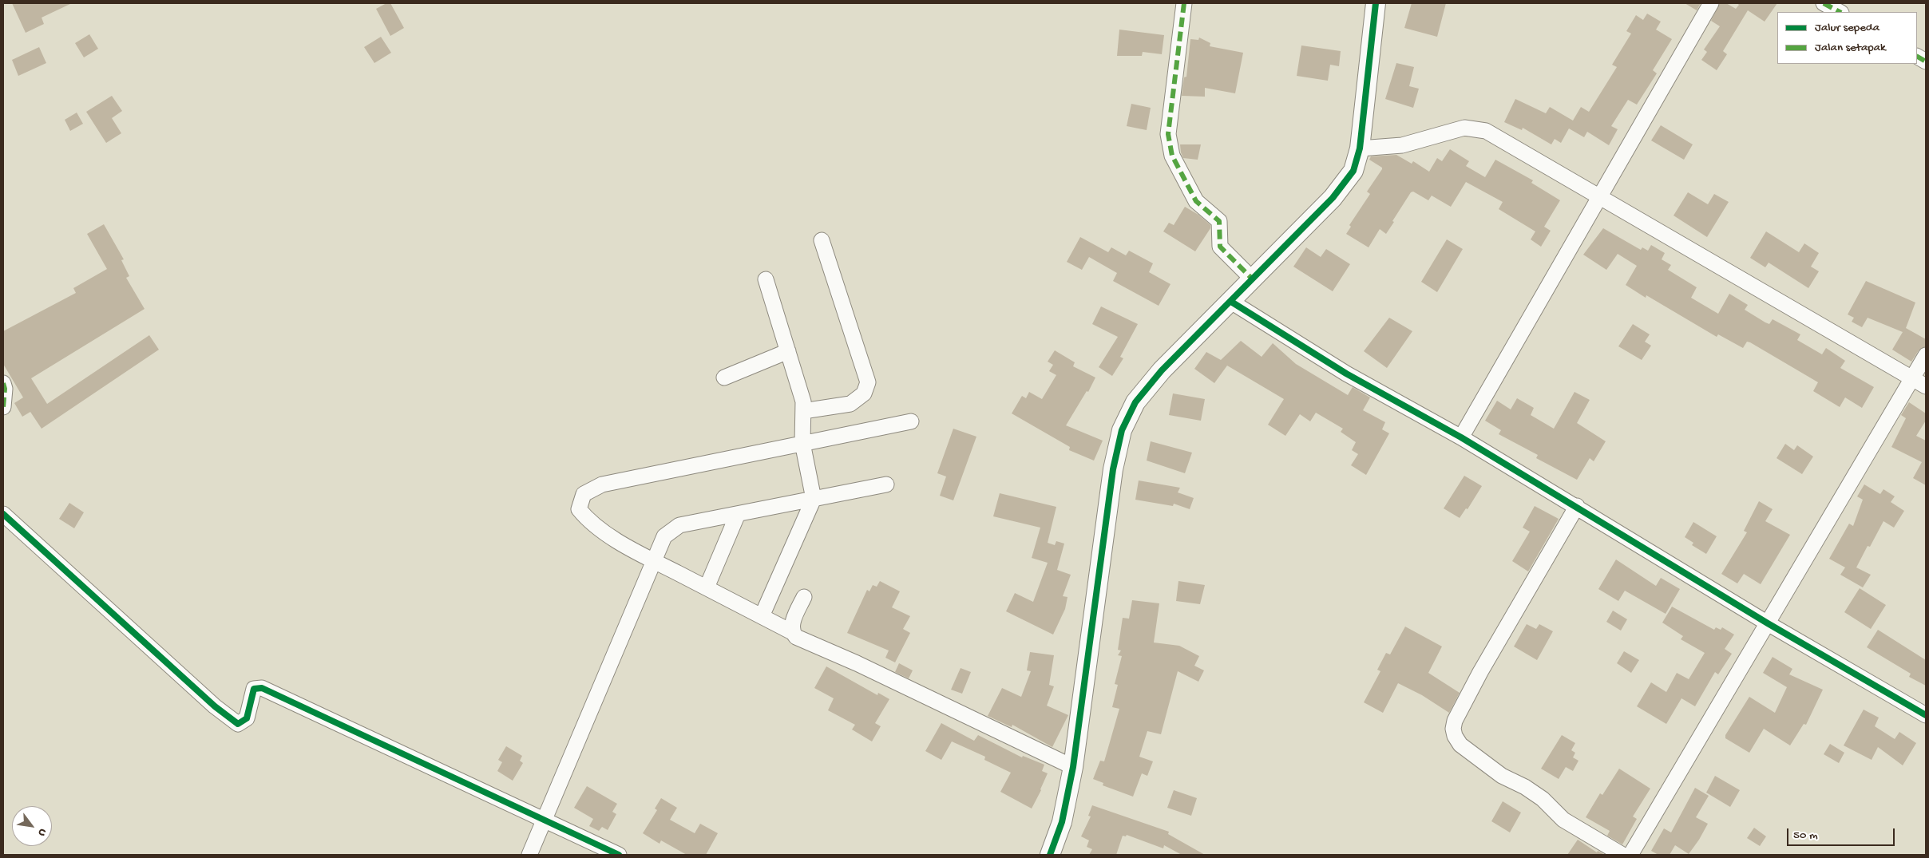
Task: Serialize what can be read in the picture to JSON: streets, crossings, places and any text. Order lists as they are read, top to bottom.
{
  "legend": ["Jalur sepeda", "Jalan setapak"],
  "scale_bar": "50 m",
  "north": "bottom right"
}
